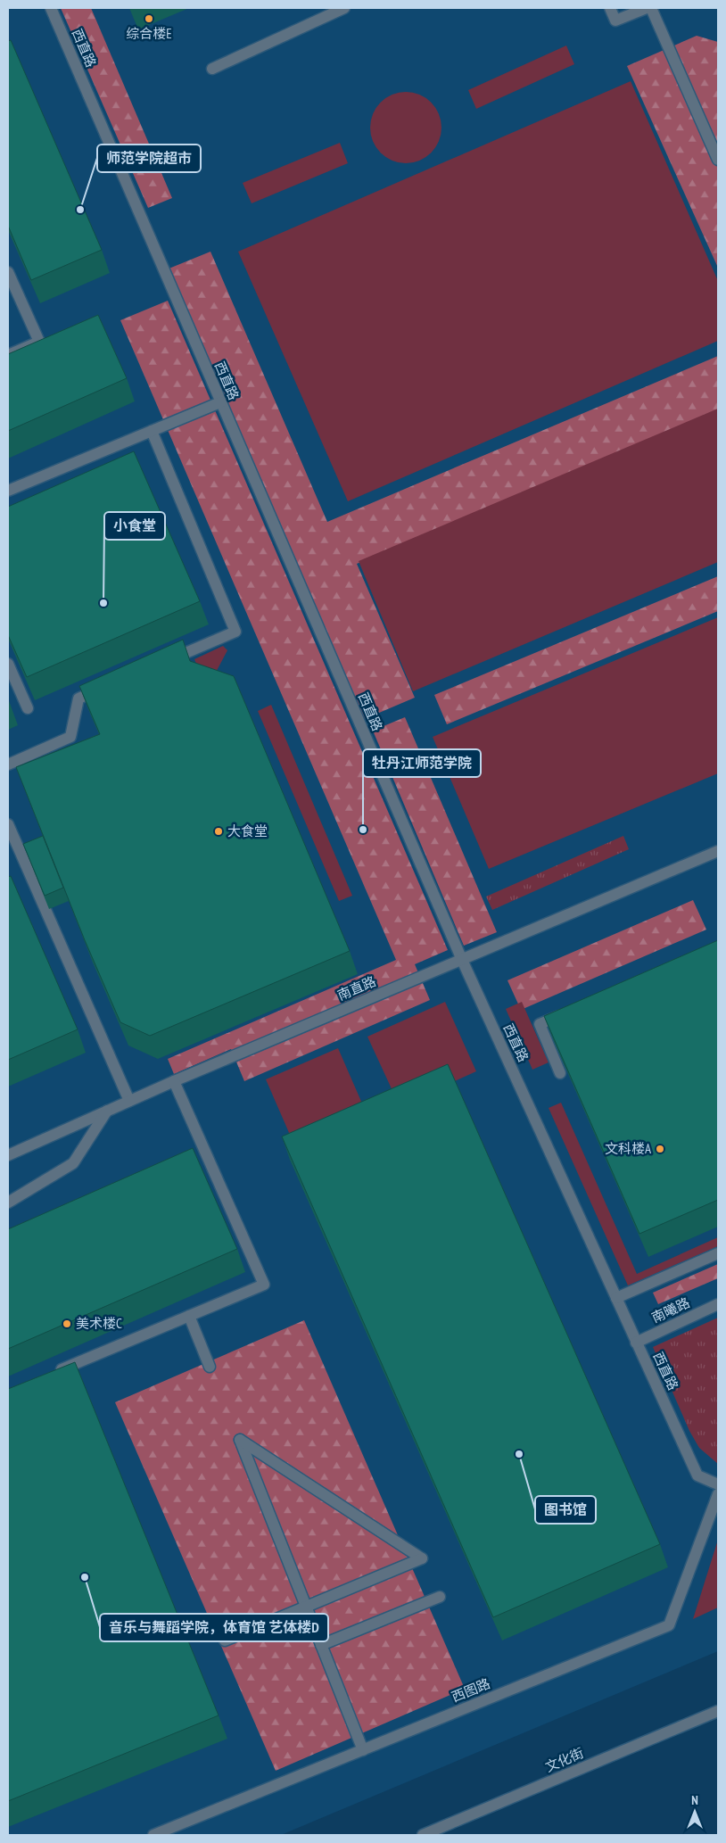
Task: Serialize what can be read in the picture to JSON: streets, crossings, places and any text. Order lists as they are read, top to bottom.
{
  "streets": {
    "street": [
      "西直路",
      "南直路",
      "南曦路",
      "西图路",
      "文化街"
    ]
  },
  "crossings": [
    ["西直路", "南直路"],
    ["西直路", "南曦路"]
  ],
  "places": [
    "综合楼E",
    "师范学院超市",
    "小食堂",
    "牡丹江师范学院",
    "大食堂",
    "文科楼A",
    "美术楼C",
    "图书馆",
    "音乐与舞蹈学院，体育馆 艺体楼D"
  ],
  "north": "top"
}
